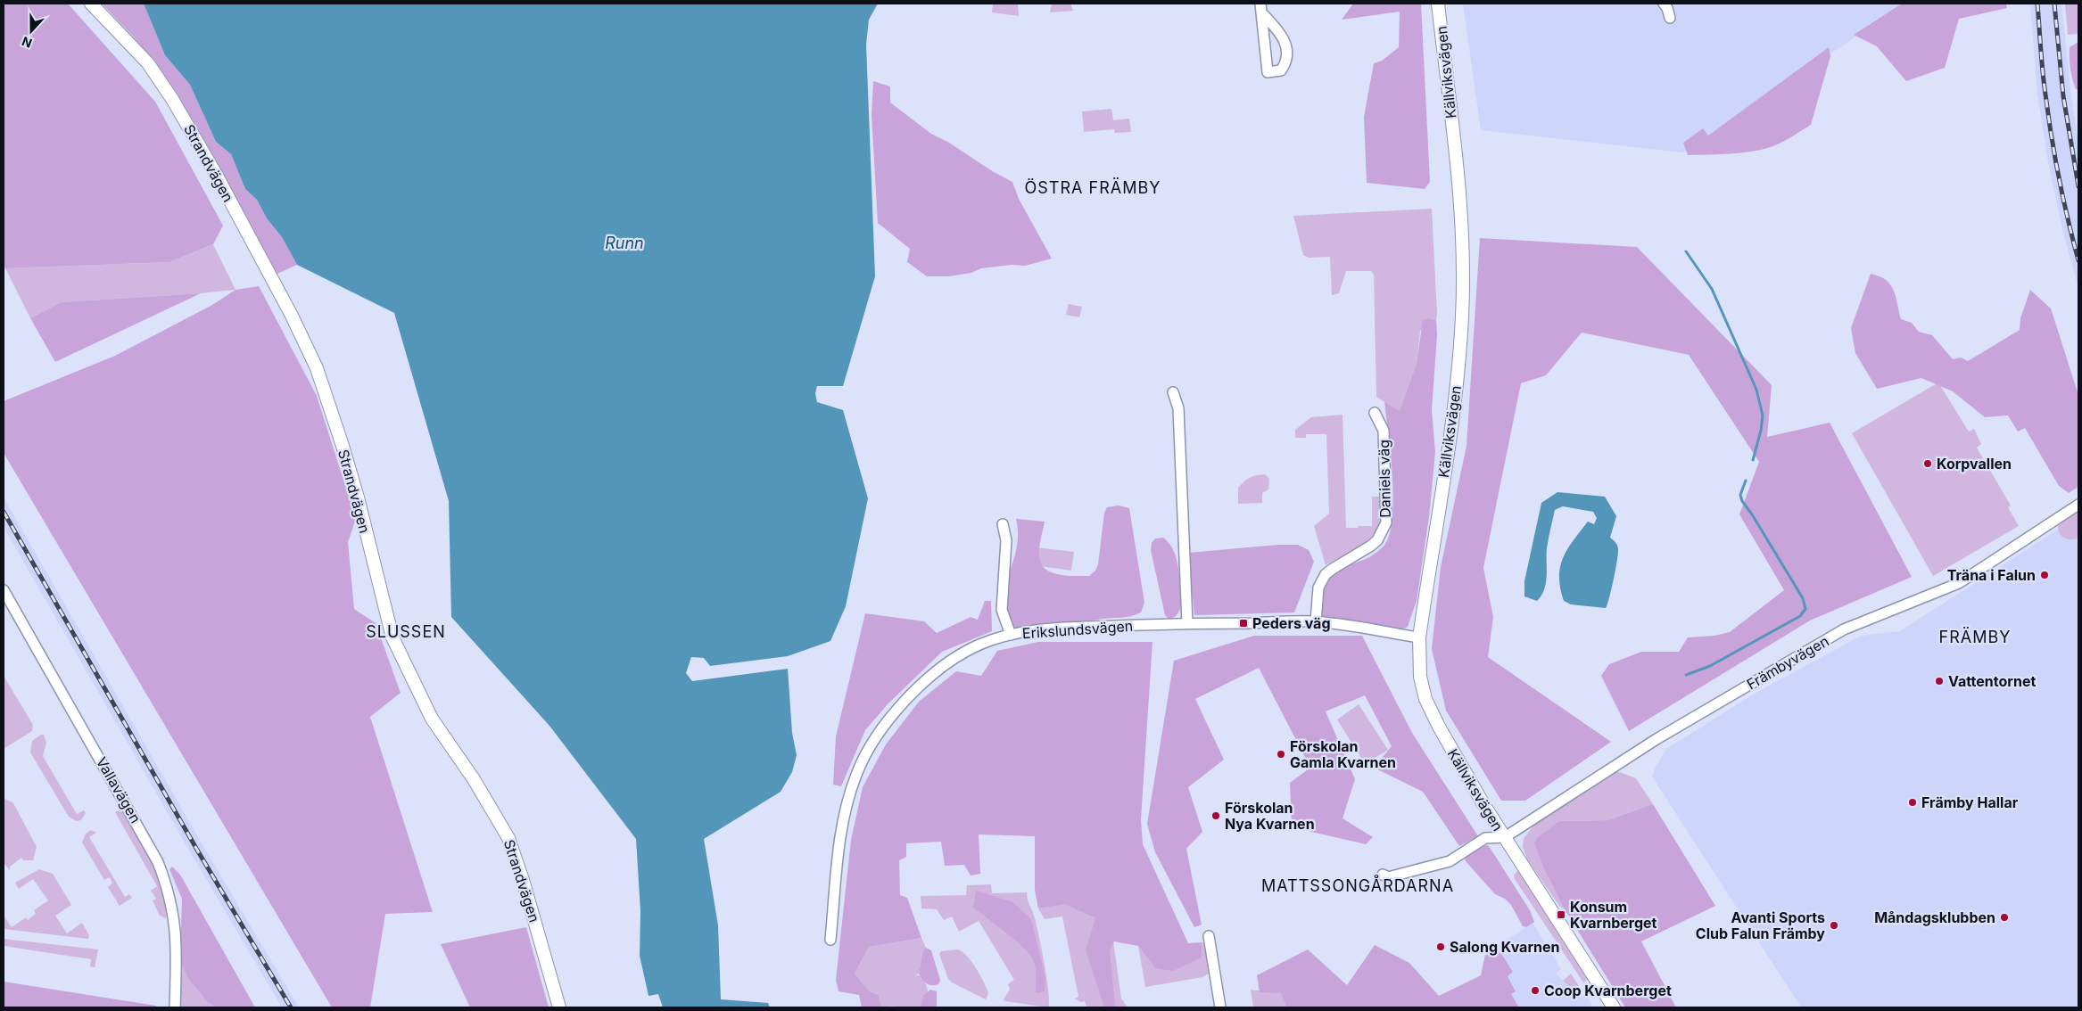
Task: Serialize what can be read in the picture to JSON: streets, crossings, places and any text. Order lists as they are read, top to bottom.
{
  "streets": {
    "street": [
      "Källviksvägen",
      "Strandvägen",
      "Daniels väg",
      "Erikslundsvägen",
      "Främbyvägen",
      "Vallavägen"
    ]
  },
  "crossings": [
    ["Källviksvägen", "Erikslundsvägen"],
    ["Källviksvägen", "Främbyvägen"],
    ["Daniels väg", "Erikslundsvägen"]
  ],
  "districts": [
    "ÖSTRA FRÄMBY",
    "SLUSSEN",
    "FRÄMBY",
    "MATTSSONGÅRDARNA"
  ],
  "water": ["Runn"],
  "places": {
    "other": [
      "Korpvallen",
      "Träna i Falun",
      "Vattentornet",
      "Förskolan Gamla Kvarnen",
      "Främby Hallar",
      "Förskolan Nya Kvarnen",
      "Måndagsklubben",
      "Avanti Sports Club Falun Främby",
      "Salong Kvarnen",
      "Coop Kvarnberget"
    ],
    "transit": ["Peders väg", "Konsum Kvarnberget"]
  },
  "north": "bottom"
}
